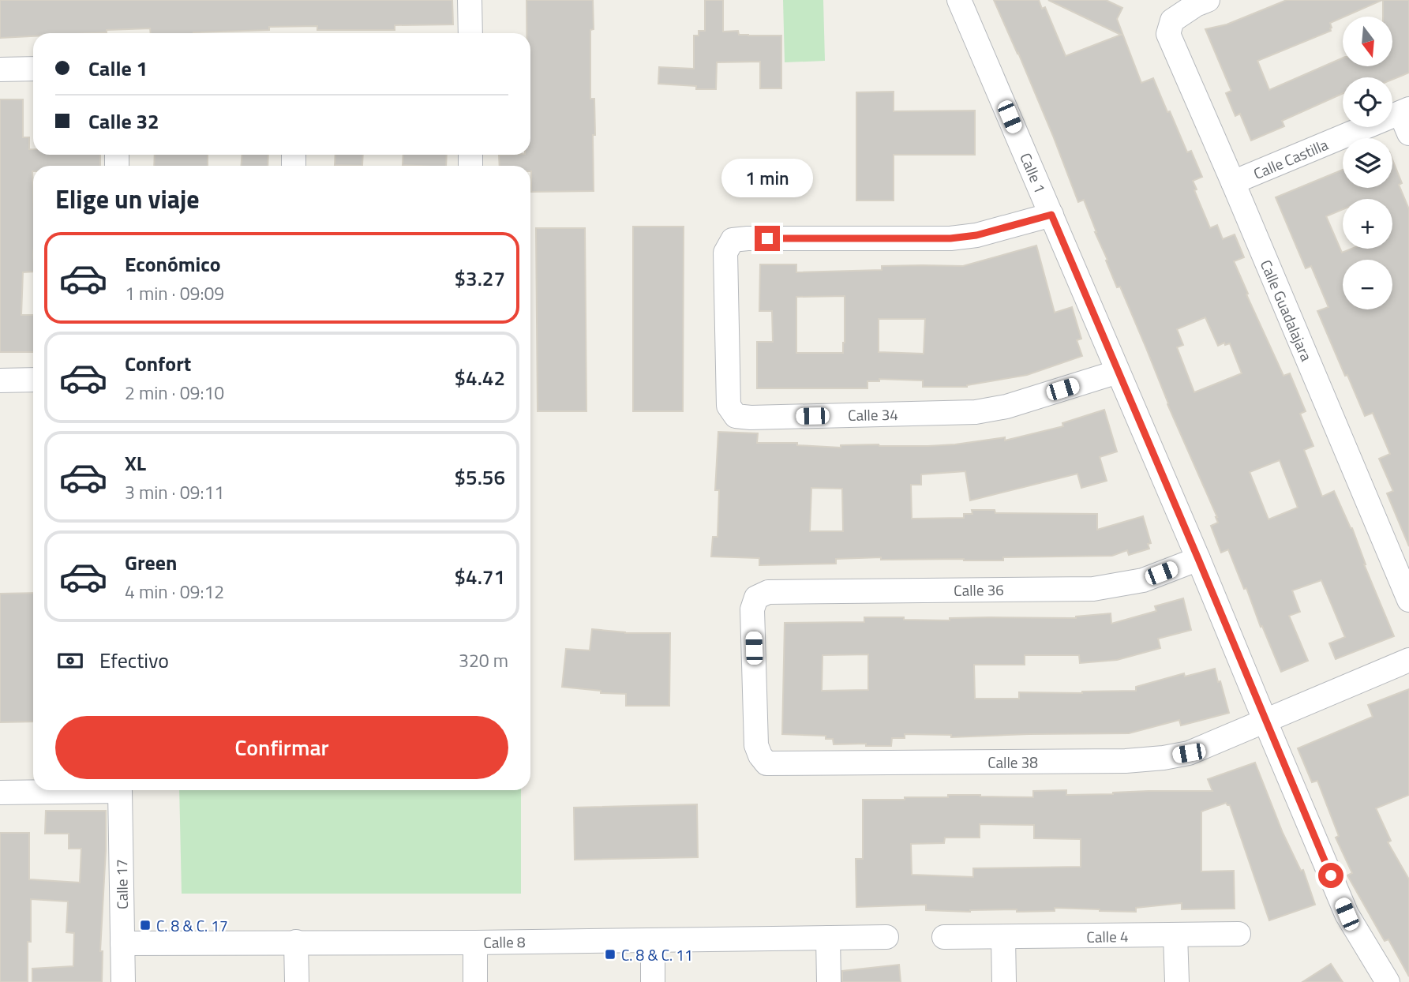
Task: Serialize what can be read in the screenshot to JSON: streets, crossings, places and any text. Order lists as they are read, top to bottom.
{
  "streets": {
    "street": [
      "Calle Castilla",
      "Calle 1",
      "Calle Guadalajara",
      "Calle 34",
      "Calle 36",
      "Calle 38",
      "Calle 17",
      "Calle 4",
      "Calle 8"
    ]
  },
  "crossings": [
    ["Calle Castilla", "Calle Guadalajara"],
    ["Calle 1", "Calle 34"],
    ["Calle 1", "Calle 36"],
    ["Calle 1", "Calle 38"],
    ["Calle 36", "Calle 38"],
    ["Calle 17", "Calle 8"]
  ],
  "places": {
    "transit": ["C. 8 & C. 17", "C. 8 & C. 11"]
  },
  "north": "bottom",
  "page": {
    "map_buttons": ["+", "−"],
    "banner": ["Calle 1", "Calle 32"],
    "bubble": "1 min",
    "heading": "Elige un viaje",
    "list": [
      {
        "name": "Económico",
        "note": "1 min · 09:09",
        "value": "$3.27"
      },
      {
        "name": "Confort",
        "note": "2 min · 09:10",
        "value": "$4.42"
      },
      {
        "name": "XL",
        "note": "3 min · 09:11",
        "value": "$5.56"
      },
      {
        "name": "Green",
        "note": "4 min · 09:12",
        "value": "$4.71"
      }
    ],
    "pay": ["Efectivo", "320 m"],
    "buttons": "Confirmar"
  }
}
